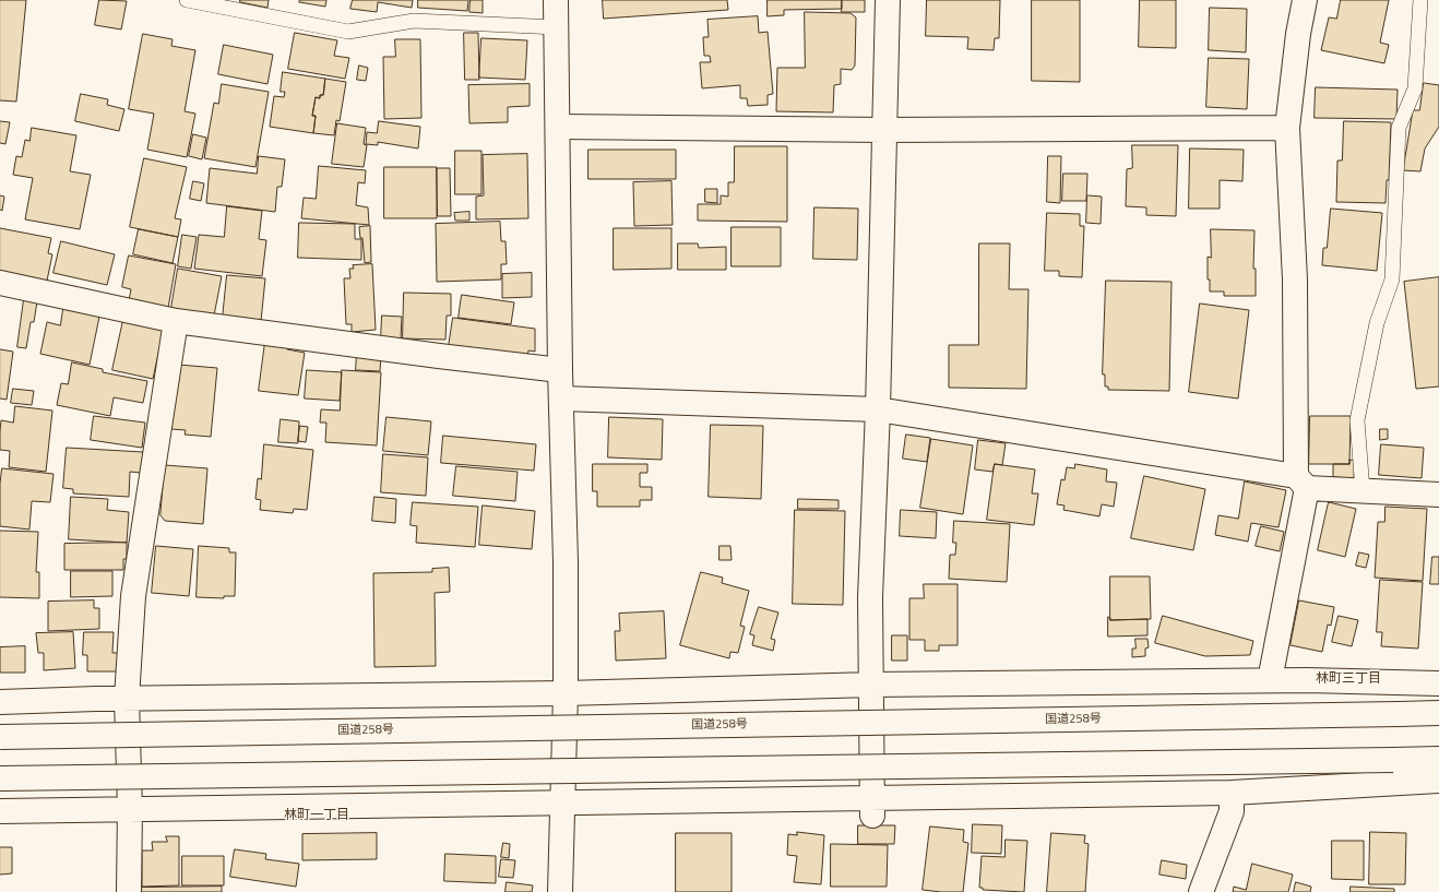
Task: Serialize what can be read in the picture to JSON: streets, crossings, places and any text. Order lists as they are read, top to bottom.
{
  "streets": {
    "main road": ["国道258号"]
  },
  "districts": ["林町三丁目", "林町一丁目"]
}
